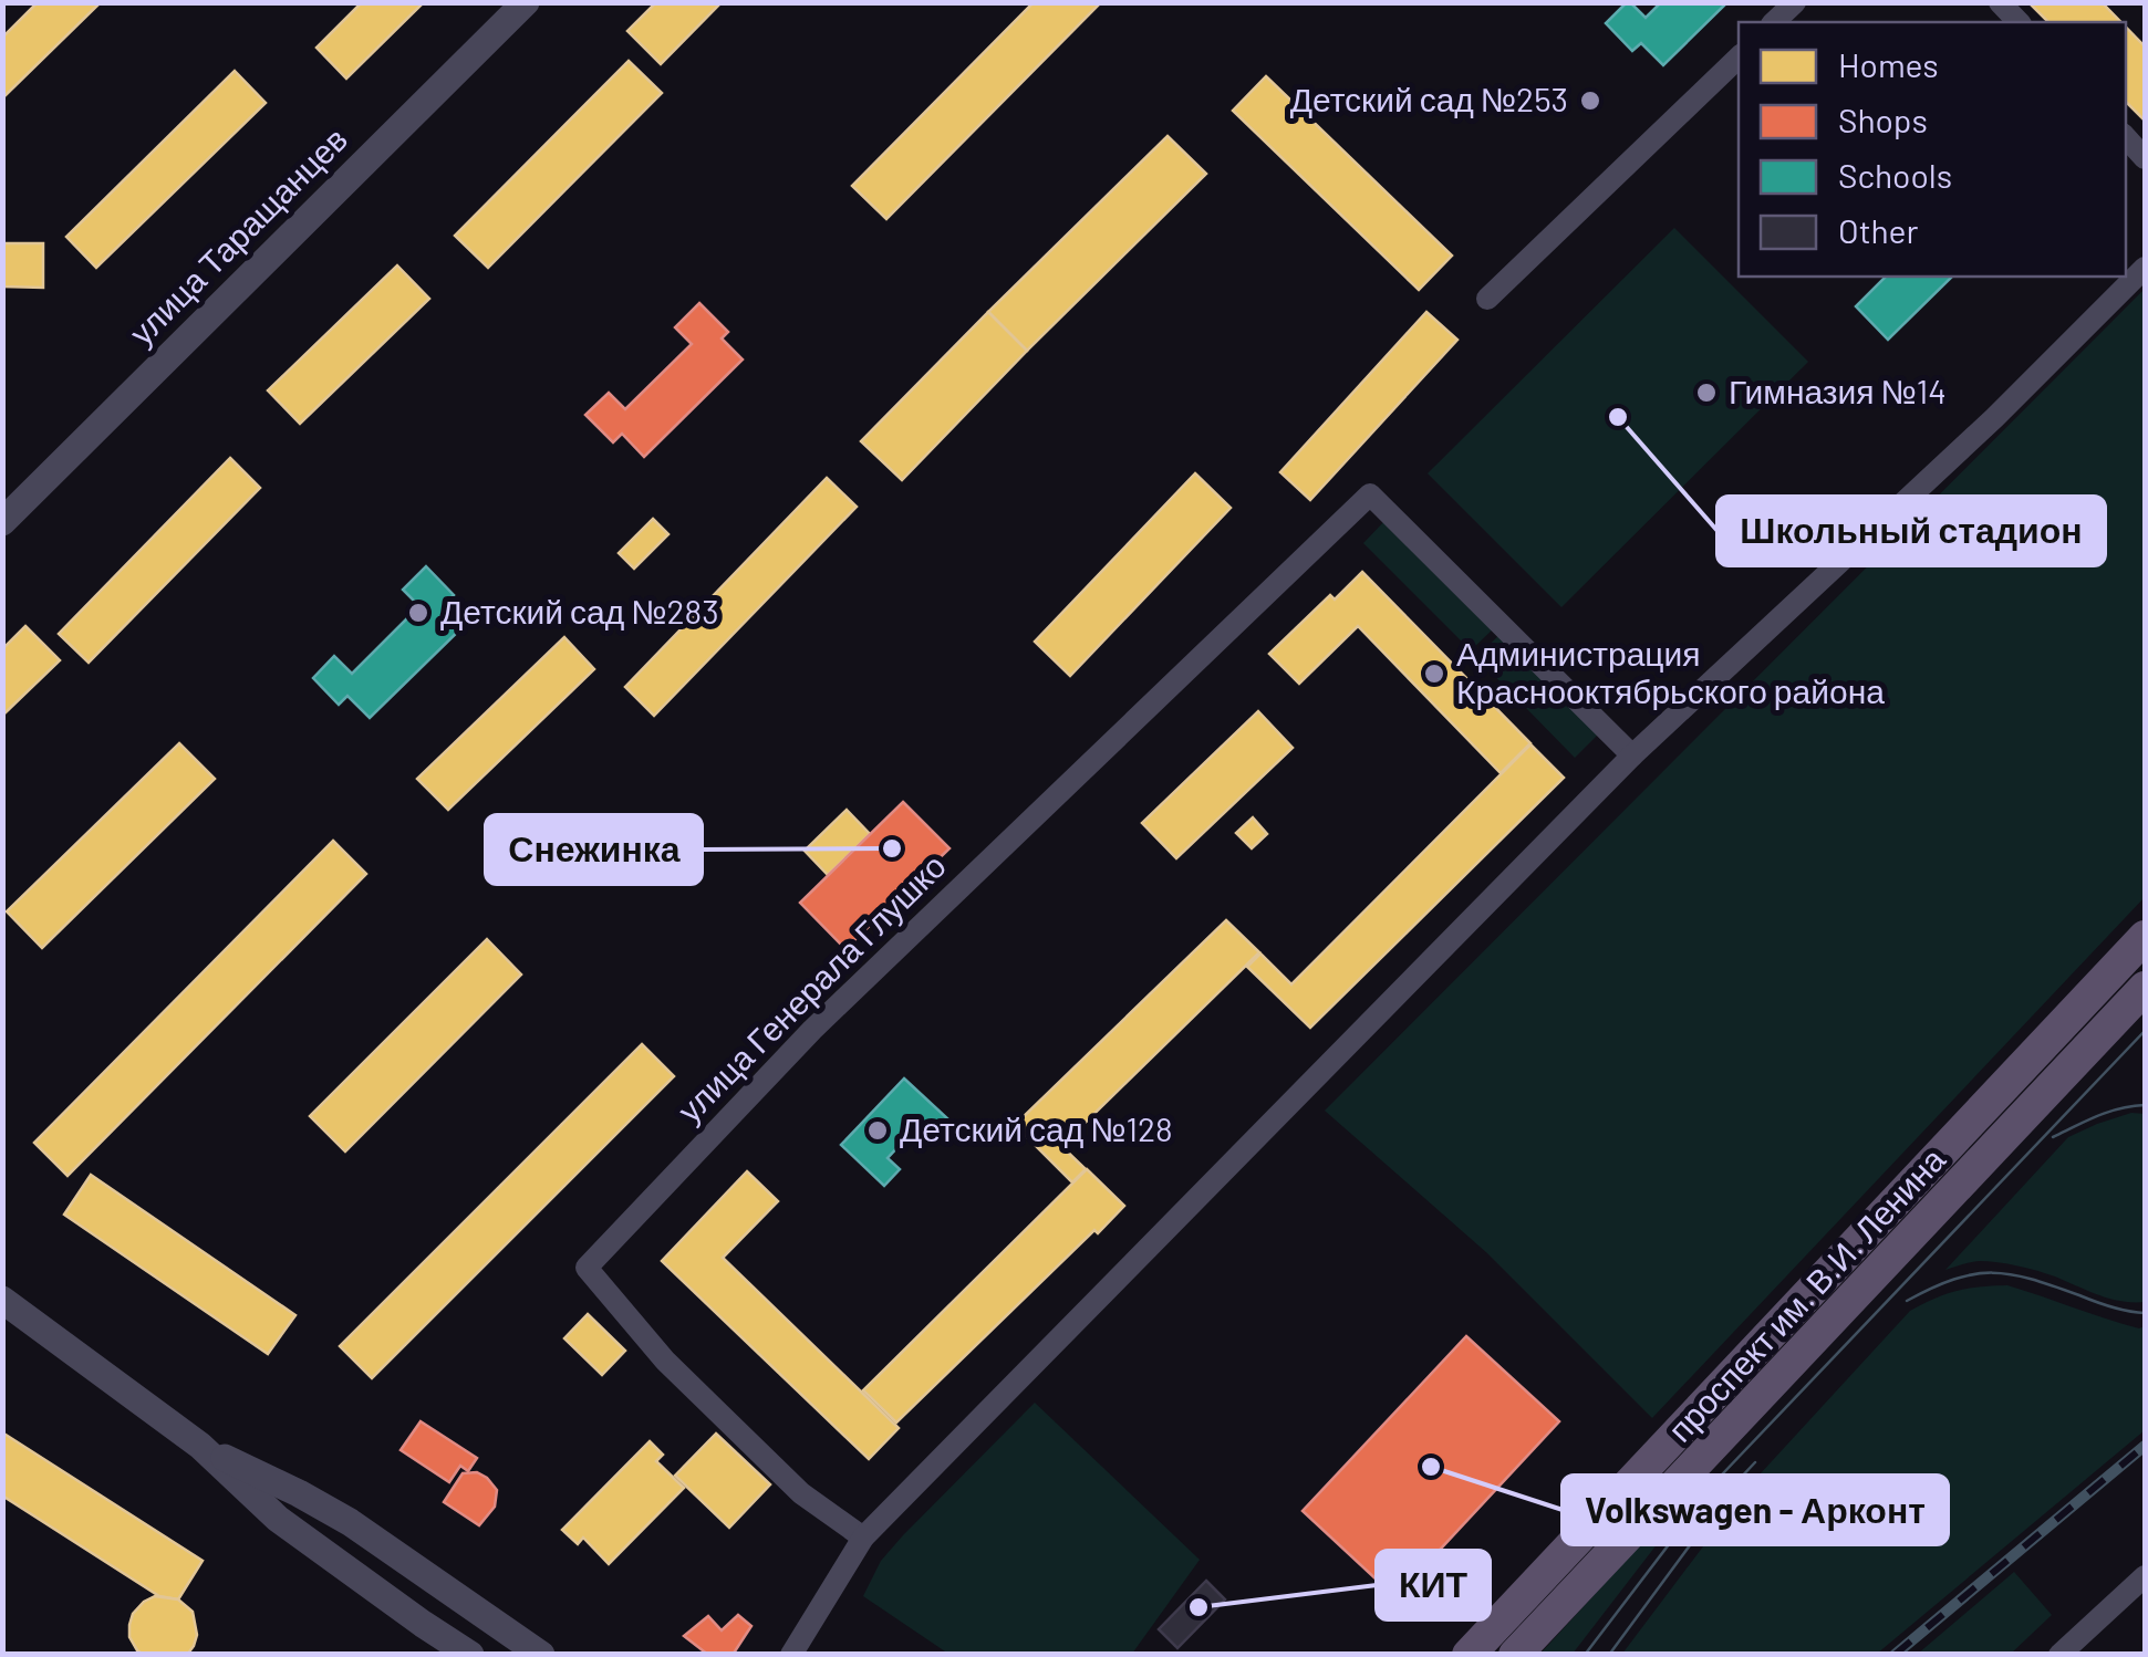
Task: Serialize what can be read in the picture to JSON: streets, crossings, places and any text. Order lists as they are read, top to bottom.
{
  "streets": {
    "main road": ["проспект им. В.И. Ленина"],
    "street": ["улица Таращанцев", "улица Генерала Глушко"]
  },
  "places": [
    "Детский сад №253",
    "Гимназия №14",
    "Школьный стадион",
    "Детский сад №283",
    "Администрация Краснооктябрьского района",
    "Снежинка",
    "Детский сад №128",
    "Volkswagen - Арконт",
    "КИТ"
  ],
  "legend": [
    "Homes",
    "Shops",
    "Schools",
    "Other"
  ]
}
